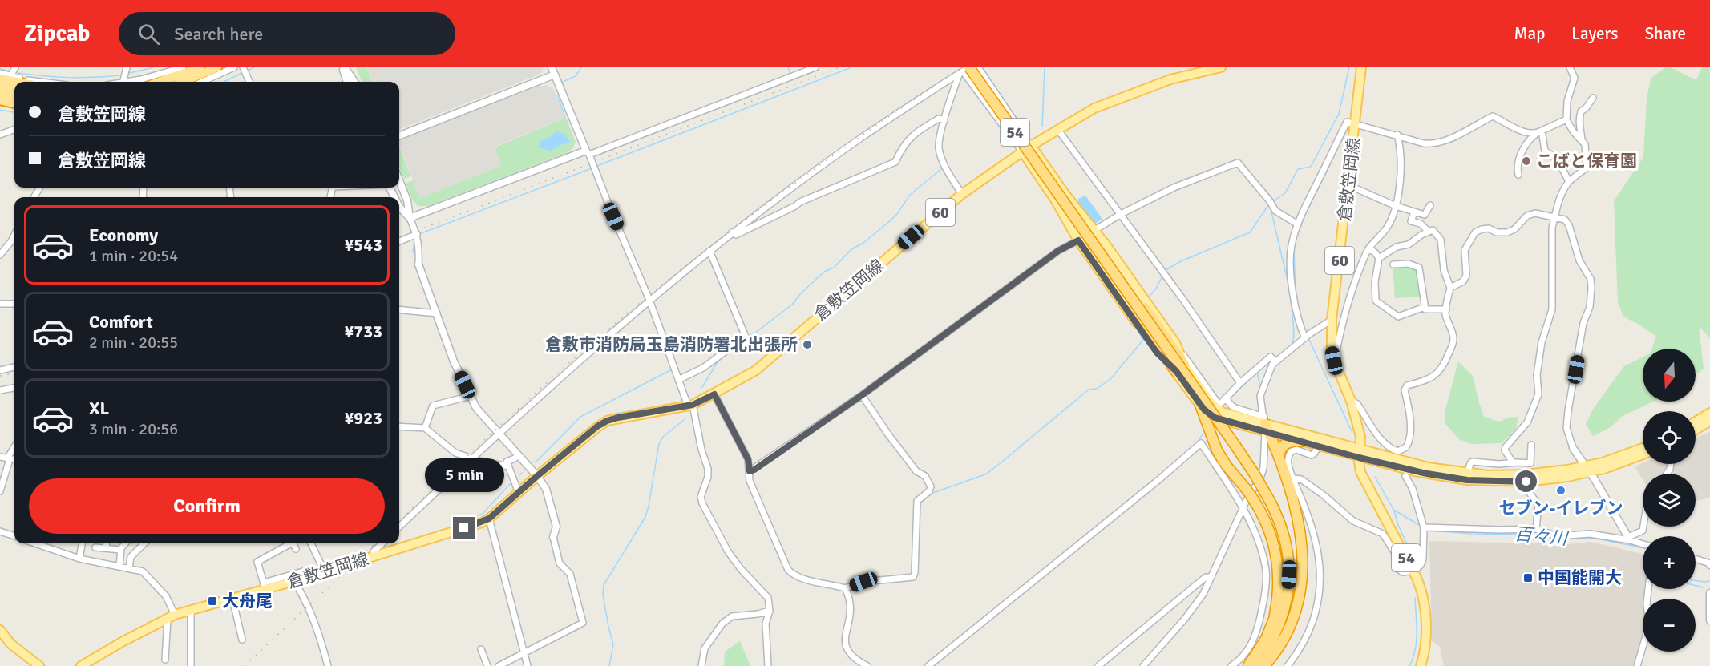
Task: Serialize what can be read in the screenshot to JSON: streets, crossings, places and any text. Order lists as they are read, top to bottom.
{
  "streets": {
    "highway": ["54"],
    "main road": ["倉敷笠岡線", "60"]
  },
  "crossings": [
    ["54", "倉敷笠岡線"]
  ],
  "water": ["百々川"],
  "places": {
    "other": ["こばと保育園", "倉敷市消防局玉島消防署北出張所", "セブン-イレブン"],
    "transit": ["中国能開大", "大舟尾"]
  },
  "north": "bottom",
  "page": {
    "header": "Zipcab",
    "search": "Search here",
    "nav": ["Map", "Layers", "Share"],
    "banner": ["倉敷笠岡線", "倉敷笠岡線"],
    "list": [
      {
        "name": "Economy",
        "note": "1 min · 20:54",
        "value": "¥543"
      },
      {
        "name": "Comfort",
        "note": "2 min · 20:55",
        "value": "¥733"
      },
      {
        "name": "XL",
        "note": "3 min · 20:56",
        "value": "¥923"
      }
    ],
    "map_buttons": ["+", "−"],
    "bubble": "5 min",
    "buttons": "Confirm"
  }
}
